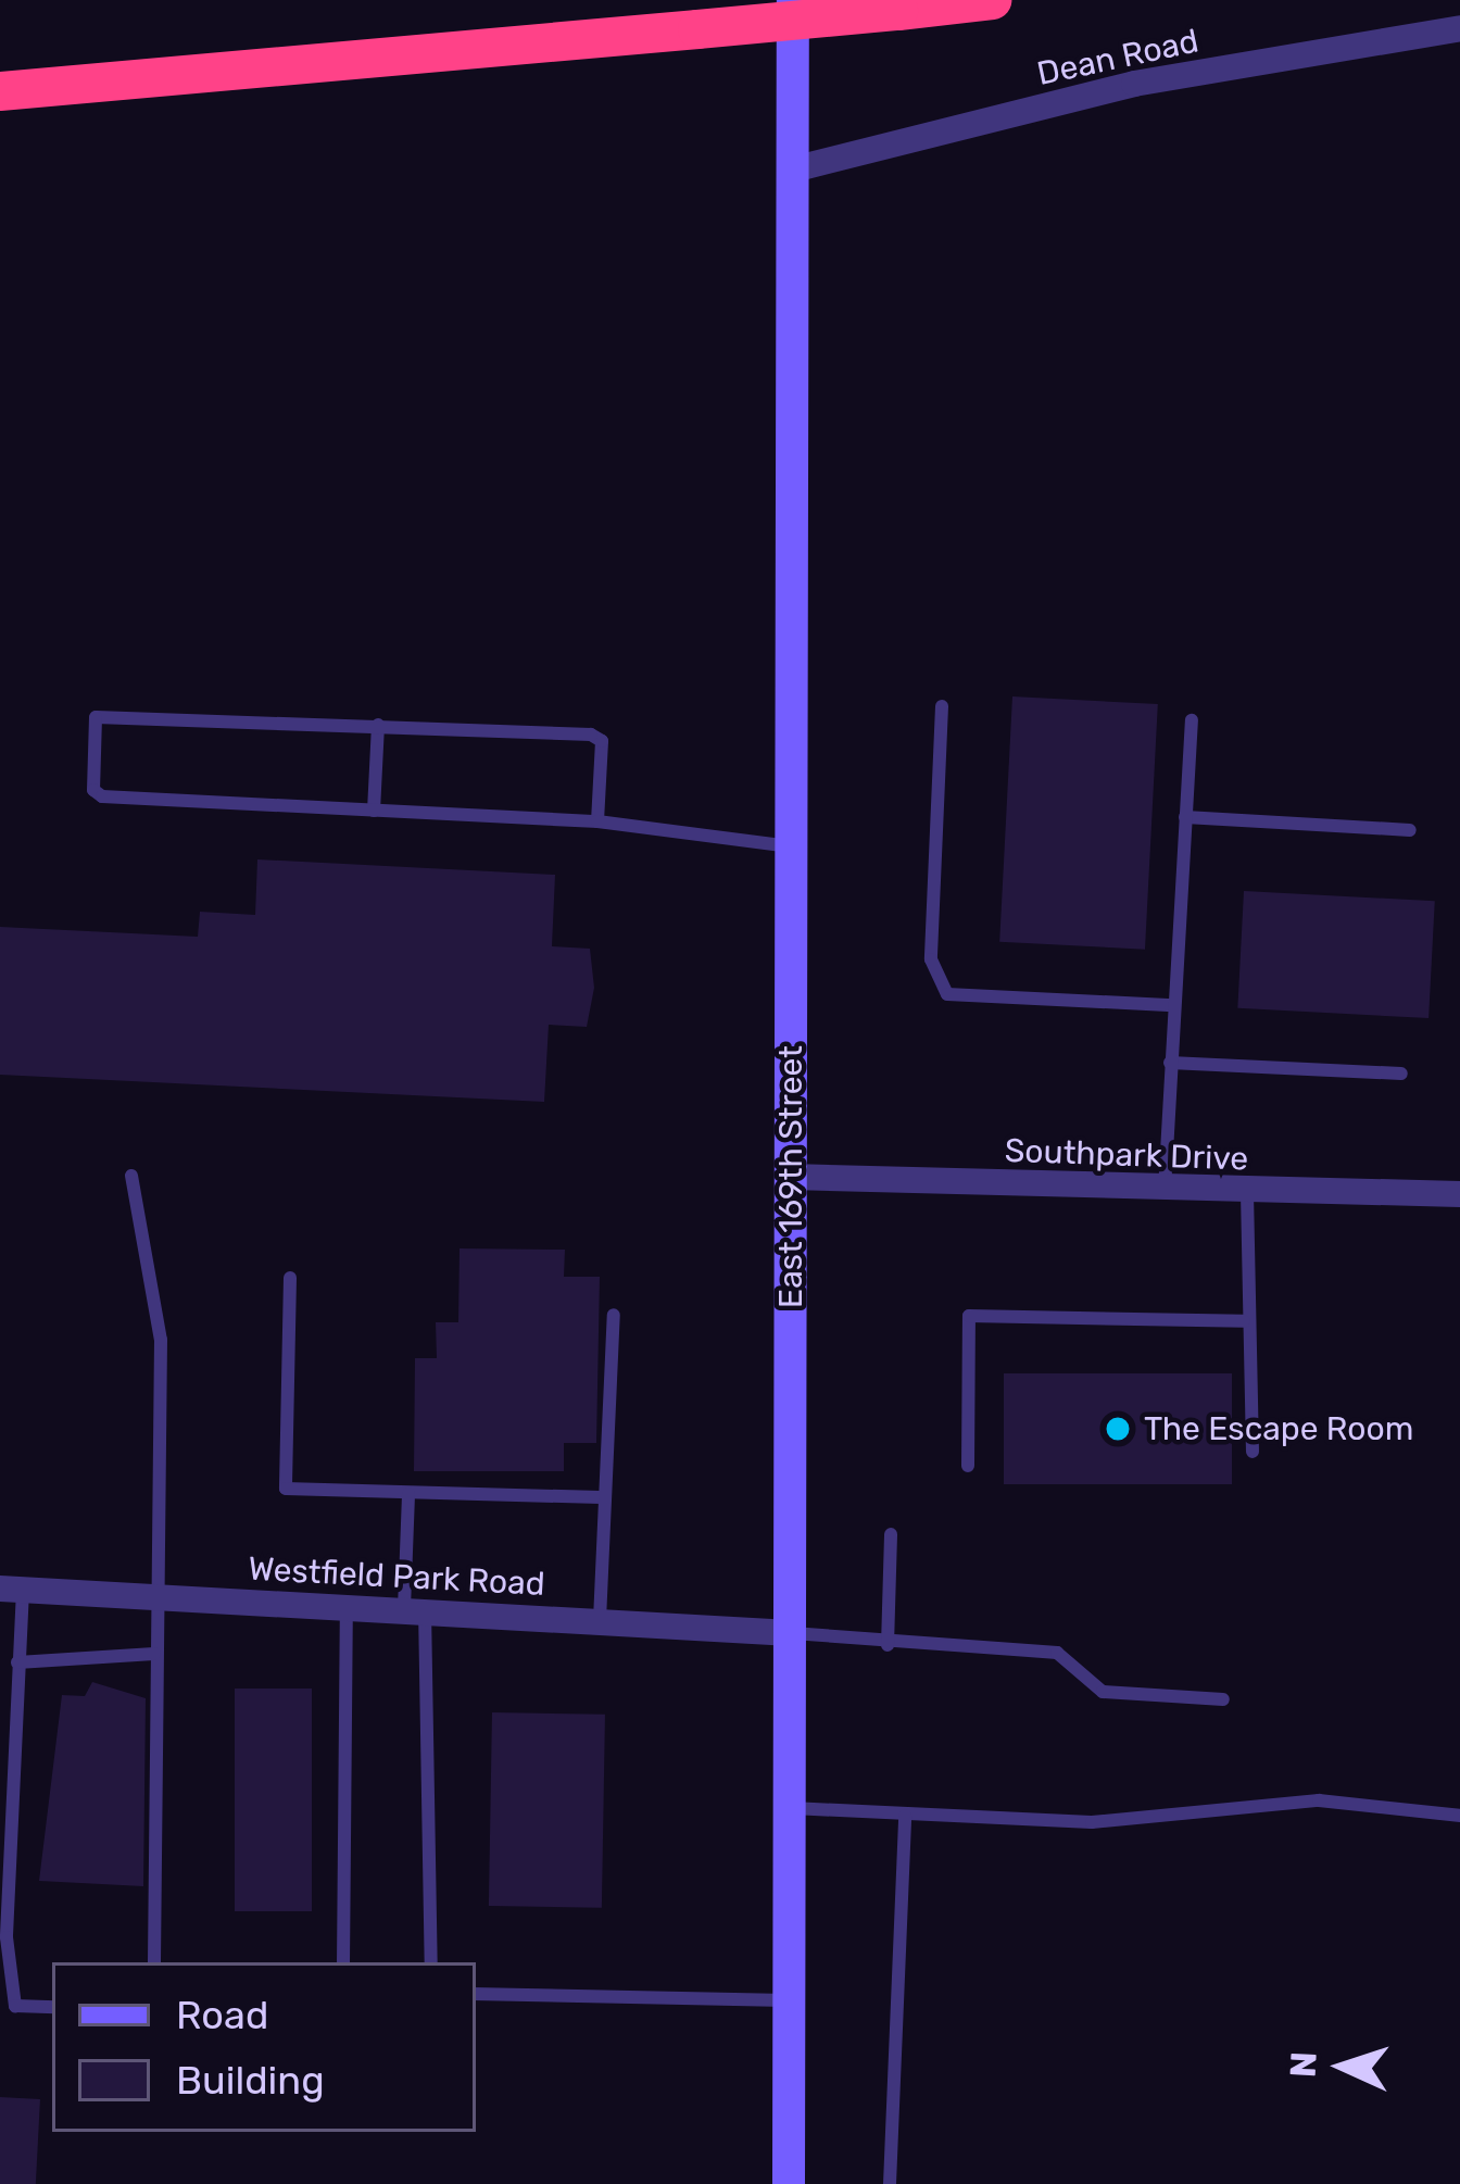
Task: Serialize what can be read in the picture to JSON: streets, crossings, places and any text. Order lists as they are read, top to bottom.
{
  "streets": {
    "street": [
      "Dean Road",
      "Southpark Drive",
      "East 169th Street",
      "Westfield Park Road"
    ]
  },
  "crossings": [
    ["Dean Road", "East 169th Street"],
    ["Southpark Drive", "East 169th Street"],
    ["East 169th Street", "Westfield Park Road"]
  ],
  "places": ["The Escape Room"],
  "legend": ["Road", "Building"],
  "north": "left"
}
